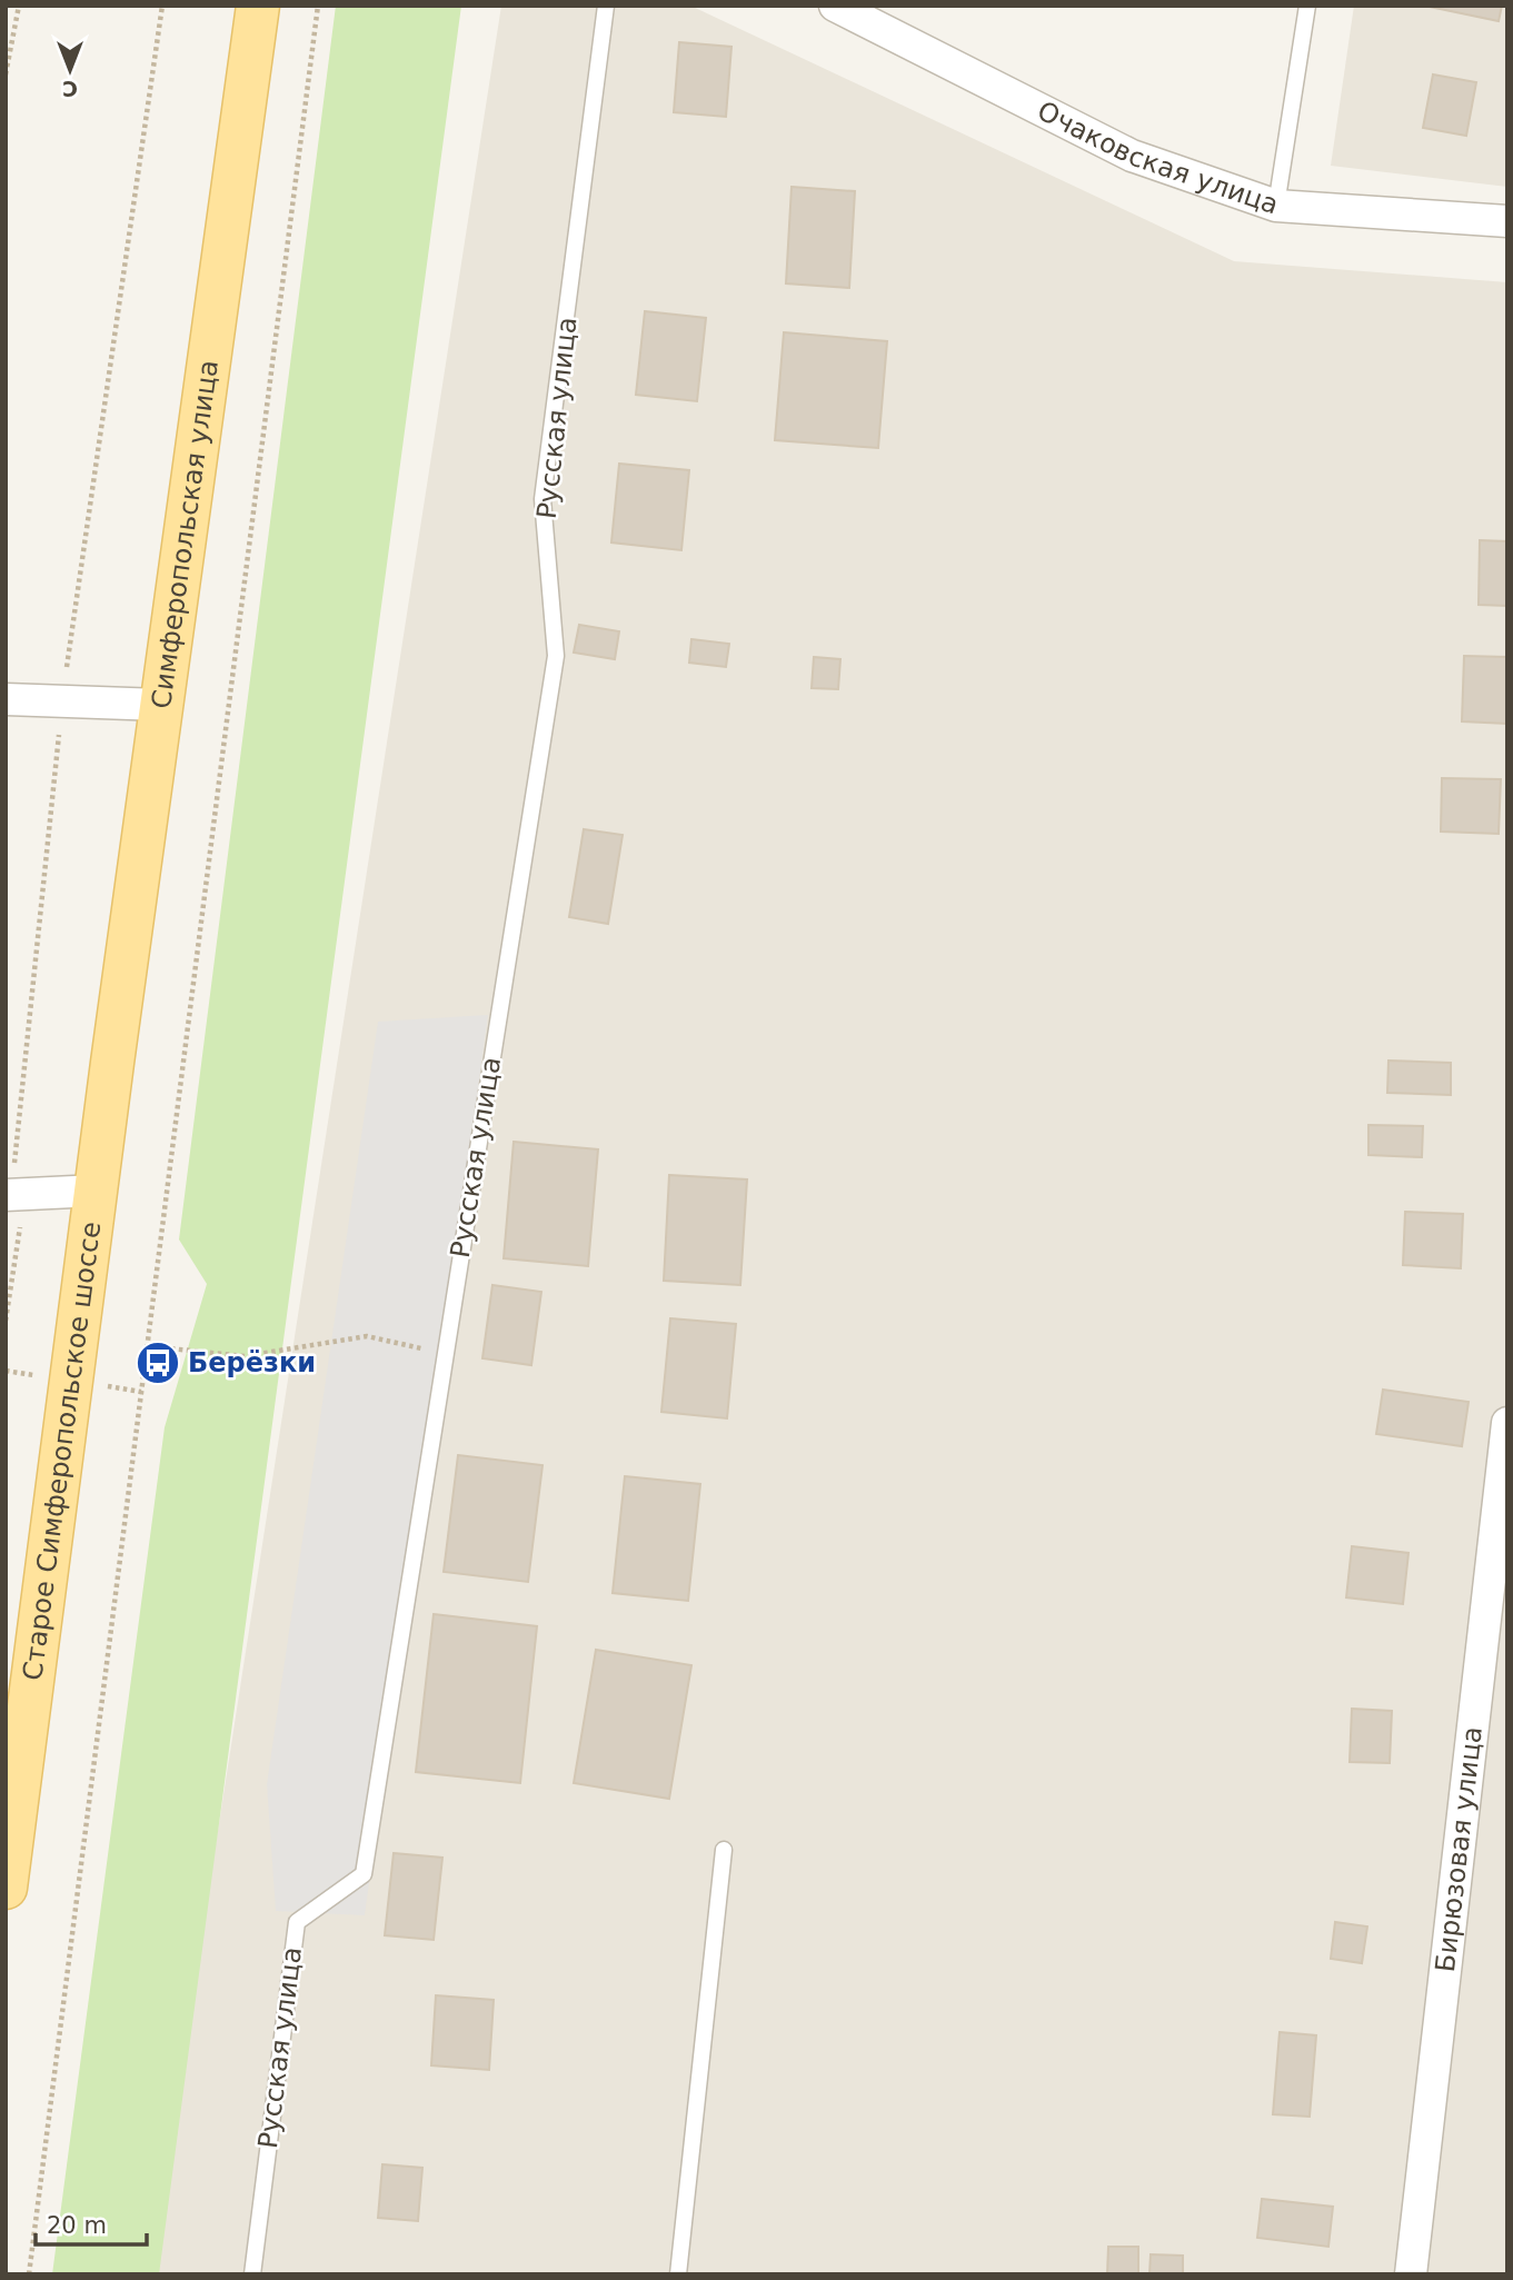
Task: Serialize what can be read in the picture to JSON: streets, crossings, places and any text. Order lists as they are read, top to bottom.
{
  "streets": {
    "main road": ["Симферопольская улица", "Старое Симферопольское шоссе"],
    "street": ["Очаковская улица", "Бирюзовая улица"],
    "lane": ["Русская улица"]
  },
  "crossings": [
    ["Симферопольская улица", "Старое Симферопольское шоссе"]
  ],
  "places": {
    "bus stop": ["Берёзки"]
  },
  "scale_bar": "20 m",
  "north": "bottom"
}
